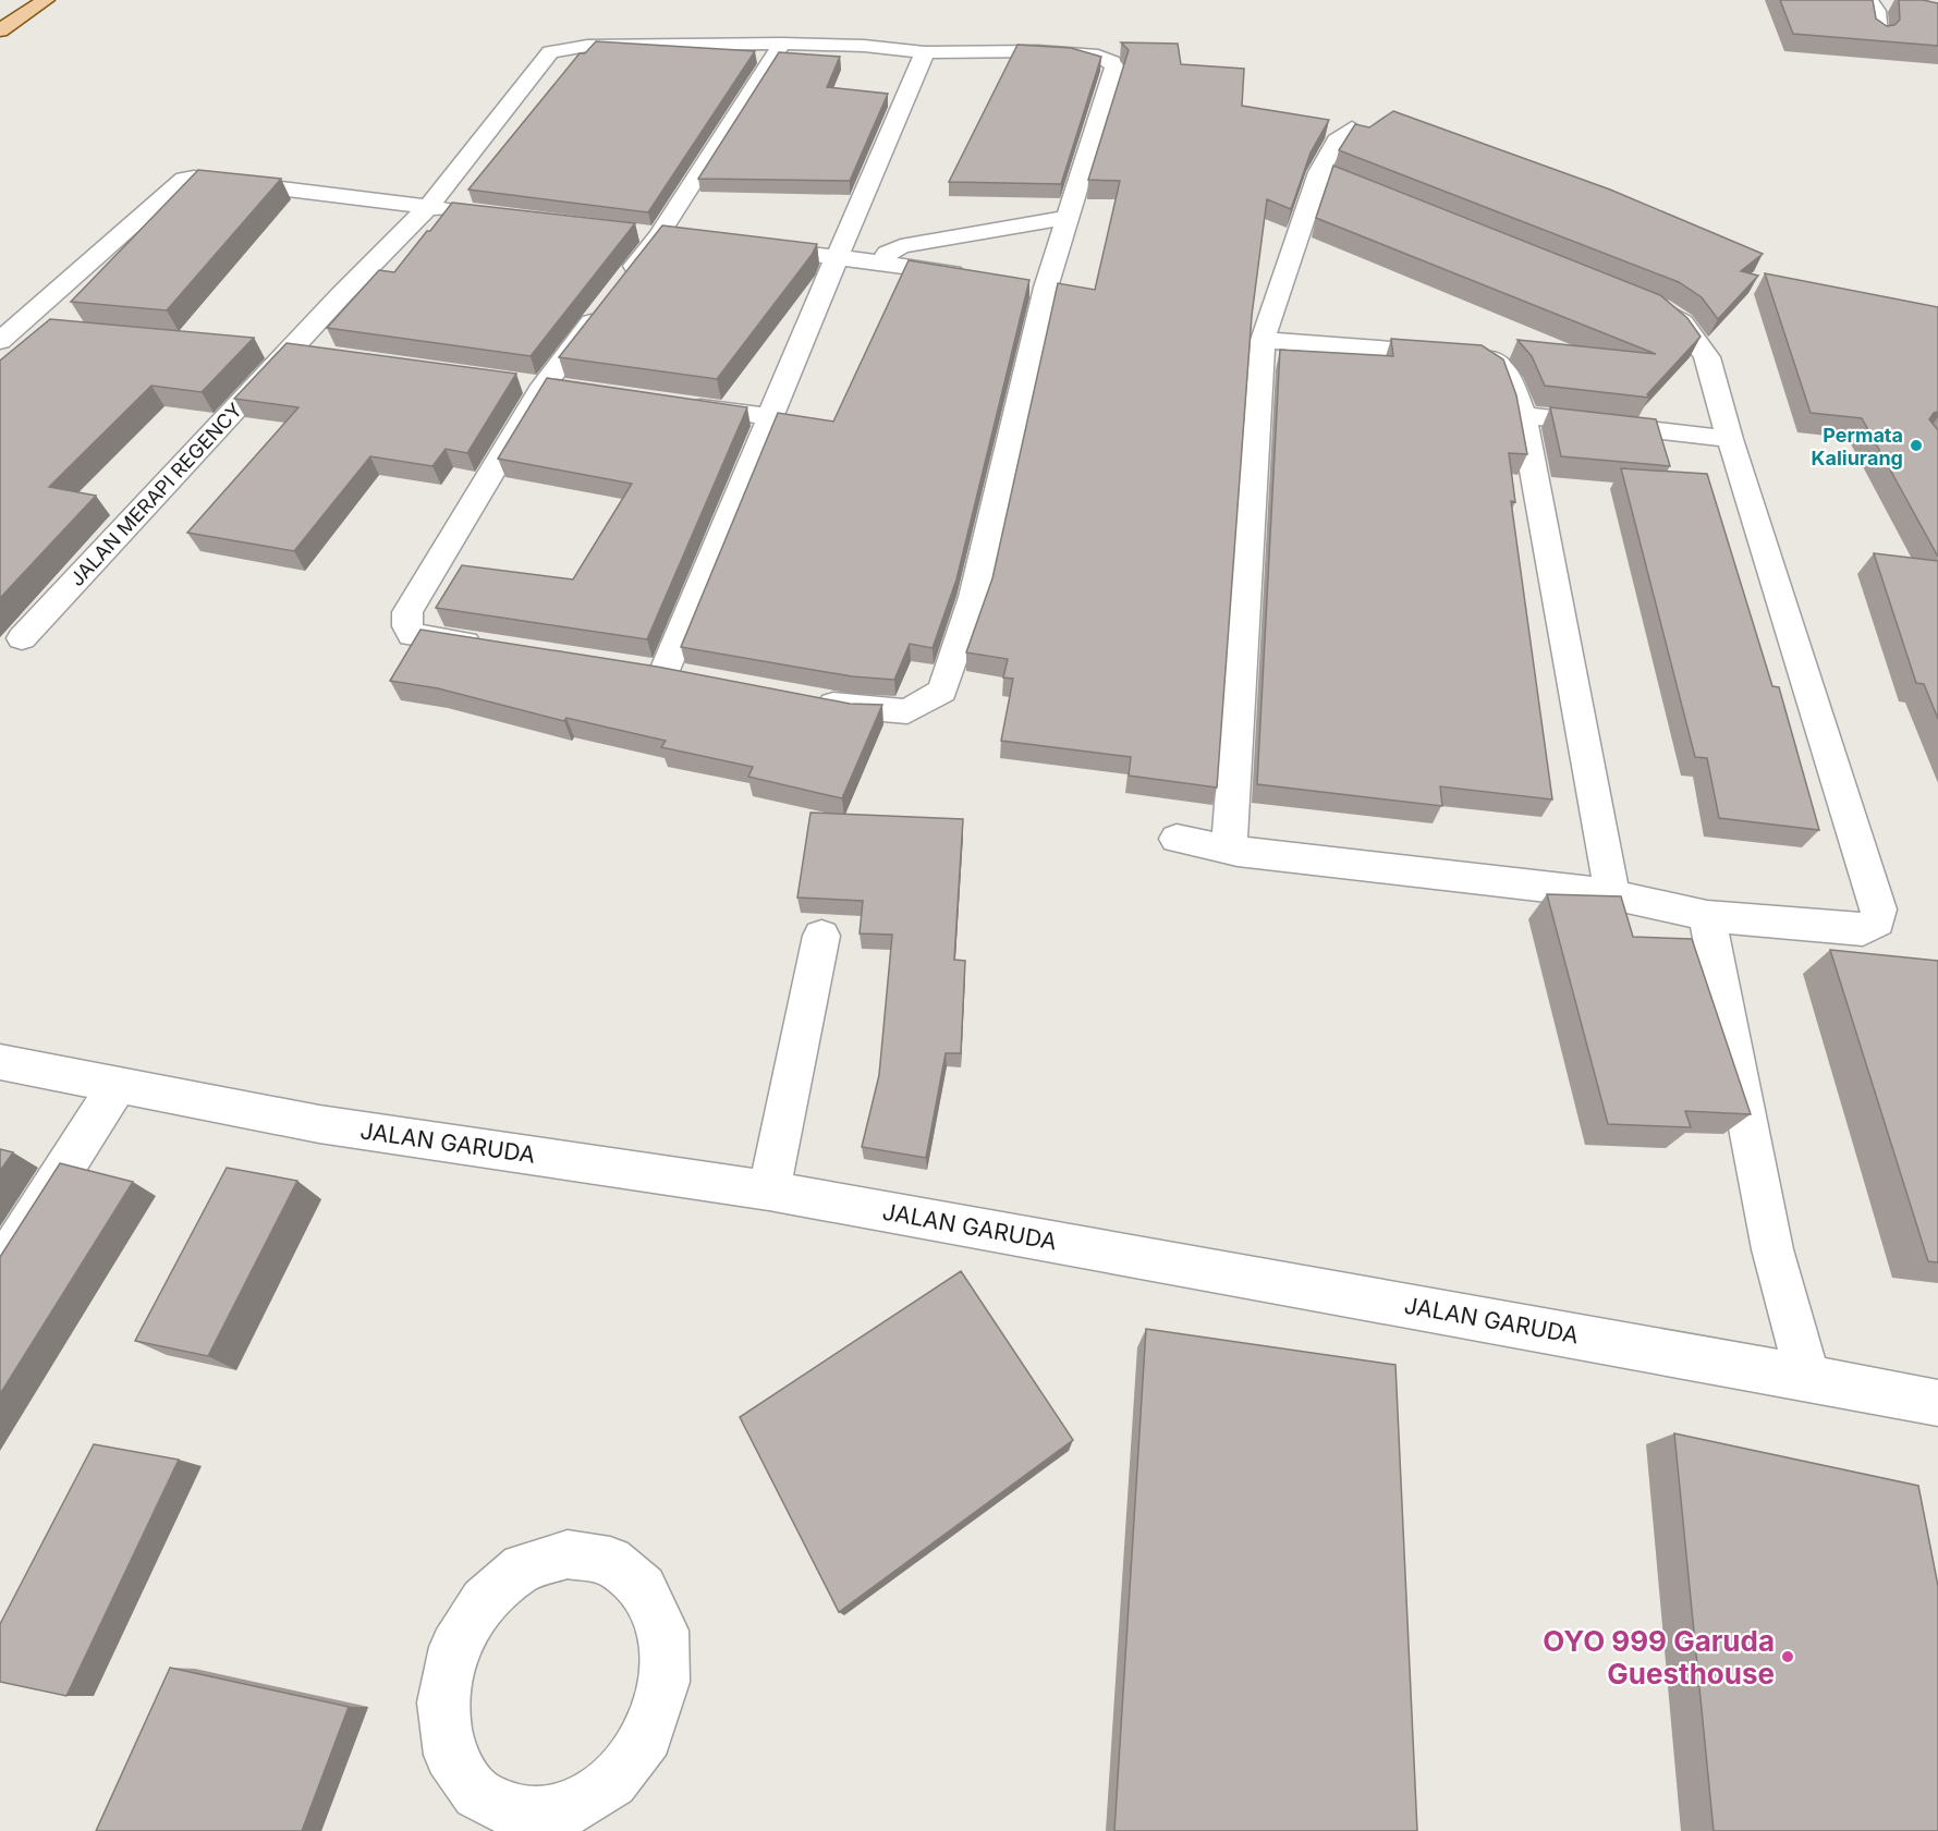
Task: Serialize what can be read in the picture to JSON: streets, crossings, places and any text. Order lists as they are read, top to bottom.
{
  "streets": {
    "street": ["JALAN MERAPI REGENCY", "JALAN GARUDA"]
  },
  "places": ["Permata Kaliurang", "OYO 999 Garuda Guesthouse"]
}
